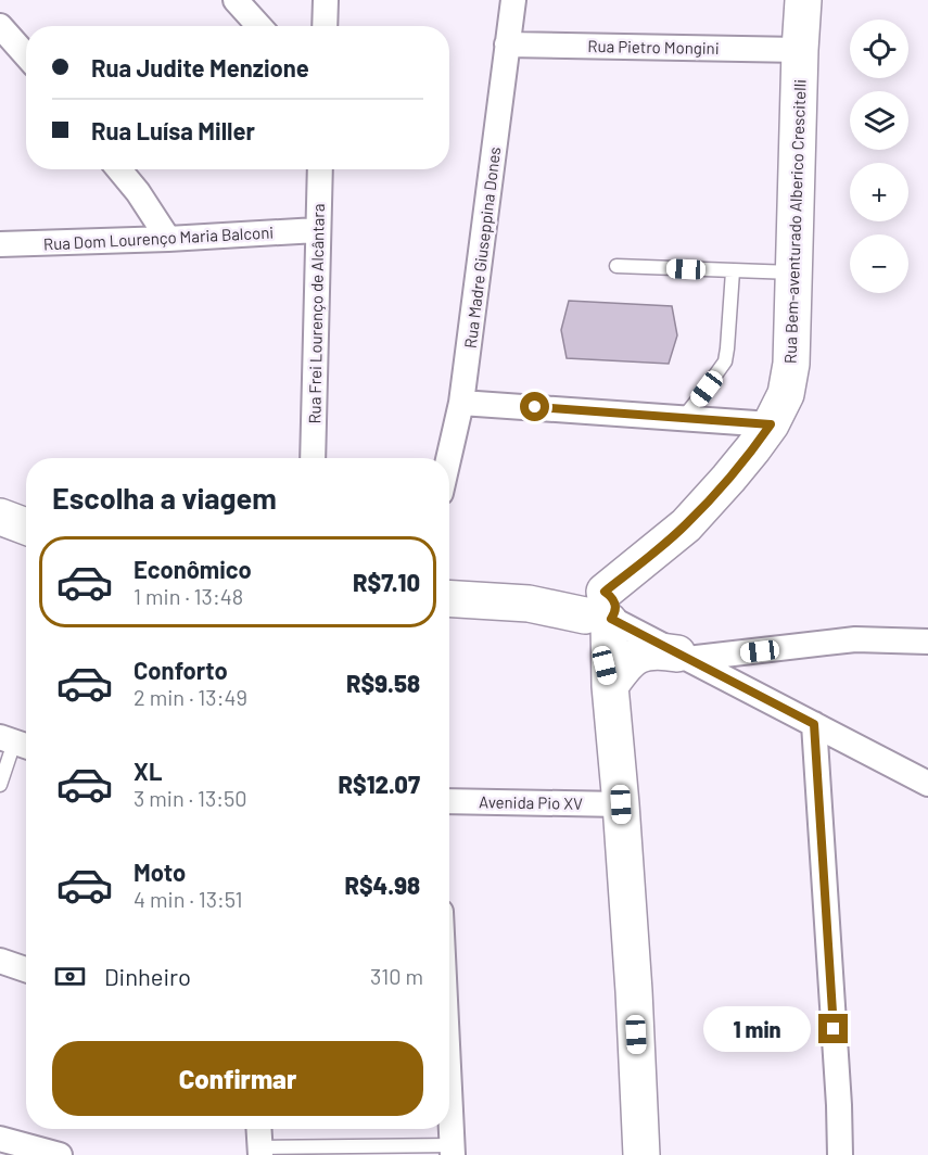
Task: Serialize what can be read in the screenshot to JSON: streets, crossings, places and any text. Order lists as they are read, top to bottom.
{
  "streets": {
    "street": [
      "Rua Pietro Mongini",
      "Rua Bem-aventurado Alberico Crescitelli",
      "Rua Dom Lourenço Maria Balconi",
      "Rua Madre Giuseppina Dones",
      "Rua Frei Lourenço de Alcântara",
      "Avenida Pio XV"
    ]
  },
  "crossings": [
    ["Rua Pietro Mongini", "Rua Bem-aventurado Alberico Crescitelli"],
    ["Rua Pietro Mongini", "Rua Madre Giuseppina Dones"],
    ["Rua Dom Lourenço Maria Balconi", "Rua Frei Lourenço de Alcântara"]
  ],
  "page": {
    "map_buttons": ["+", "−"],
    "banner": ["Rua Judite Menzione", "Rua Luísa Miller"],
    "heading": "Escolha a viagem",
    "list": [
      {
        "name": "Econômico",
        "note": "1 min · 13:48",
        "value": "R$7.10"
      },
      {
        "name": "Conforto",
        "note": "2 min · 13:49",
        "value": "R$9.58"
      },
      {
        "name": "XL",
        "note": "3 min · 13:50",
        "value": "R$12.07"
      },
      {
        "name": "Moto",
        "note": "4 min · 13:51",
        "value": "R$4.98"
      }
    ],
    "pay": ["Dinheiro", "310 m"],
    "bubble": "1 min",
    "buttons": "Confirmar"
  }
}
